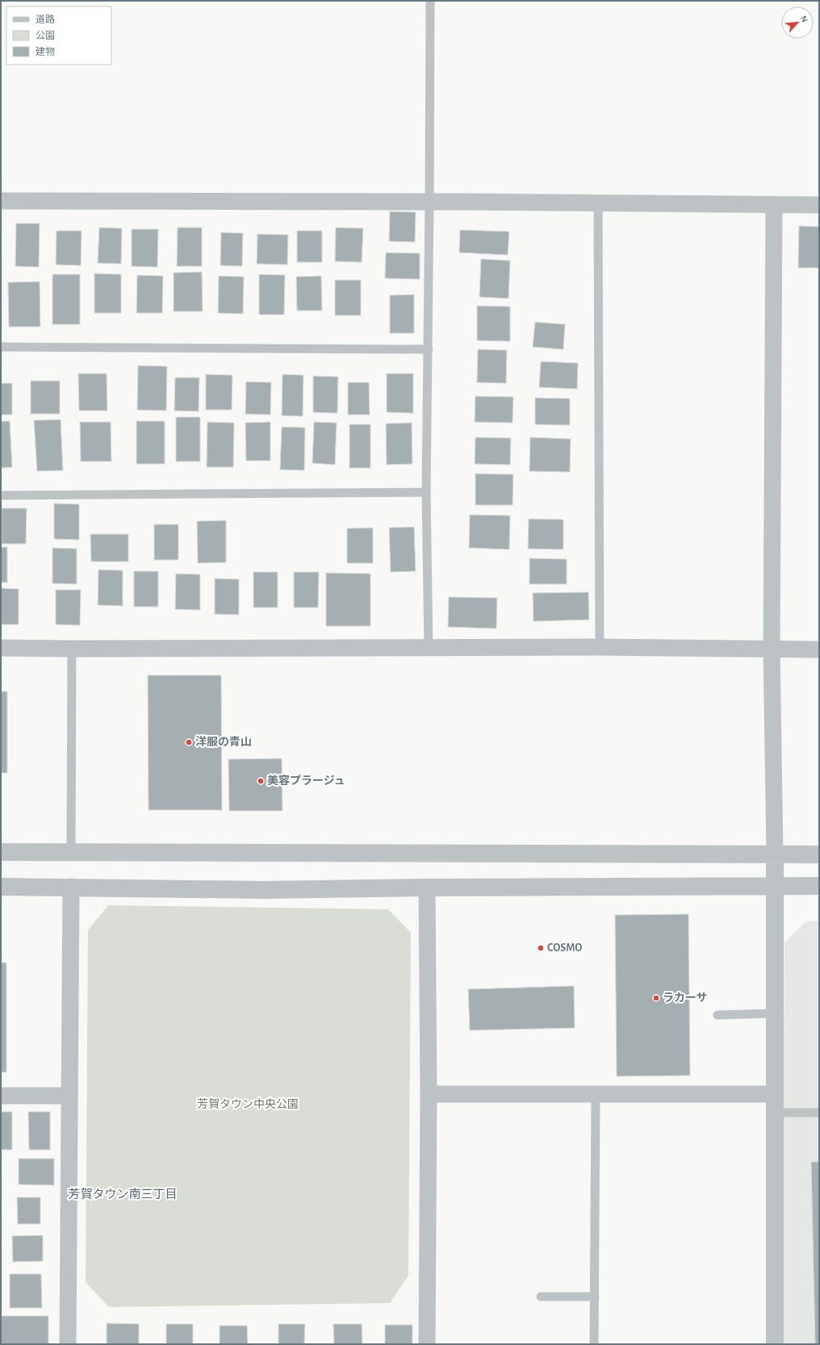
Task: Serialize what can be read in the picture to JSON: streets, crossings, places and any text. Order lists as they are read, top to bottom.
{
  "districts": ["芳賀タウン南三丁目"],
  "parks": ["芳賀タウン中央公園"],
  "places": [
    "洋服の青山",
    "美容プラージュ",
    "COSMO",
    "ラカーサ"
  ],
  "legend": ["道路", "公園", "建物"],
  "north": "top right"
}
